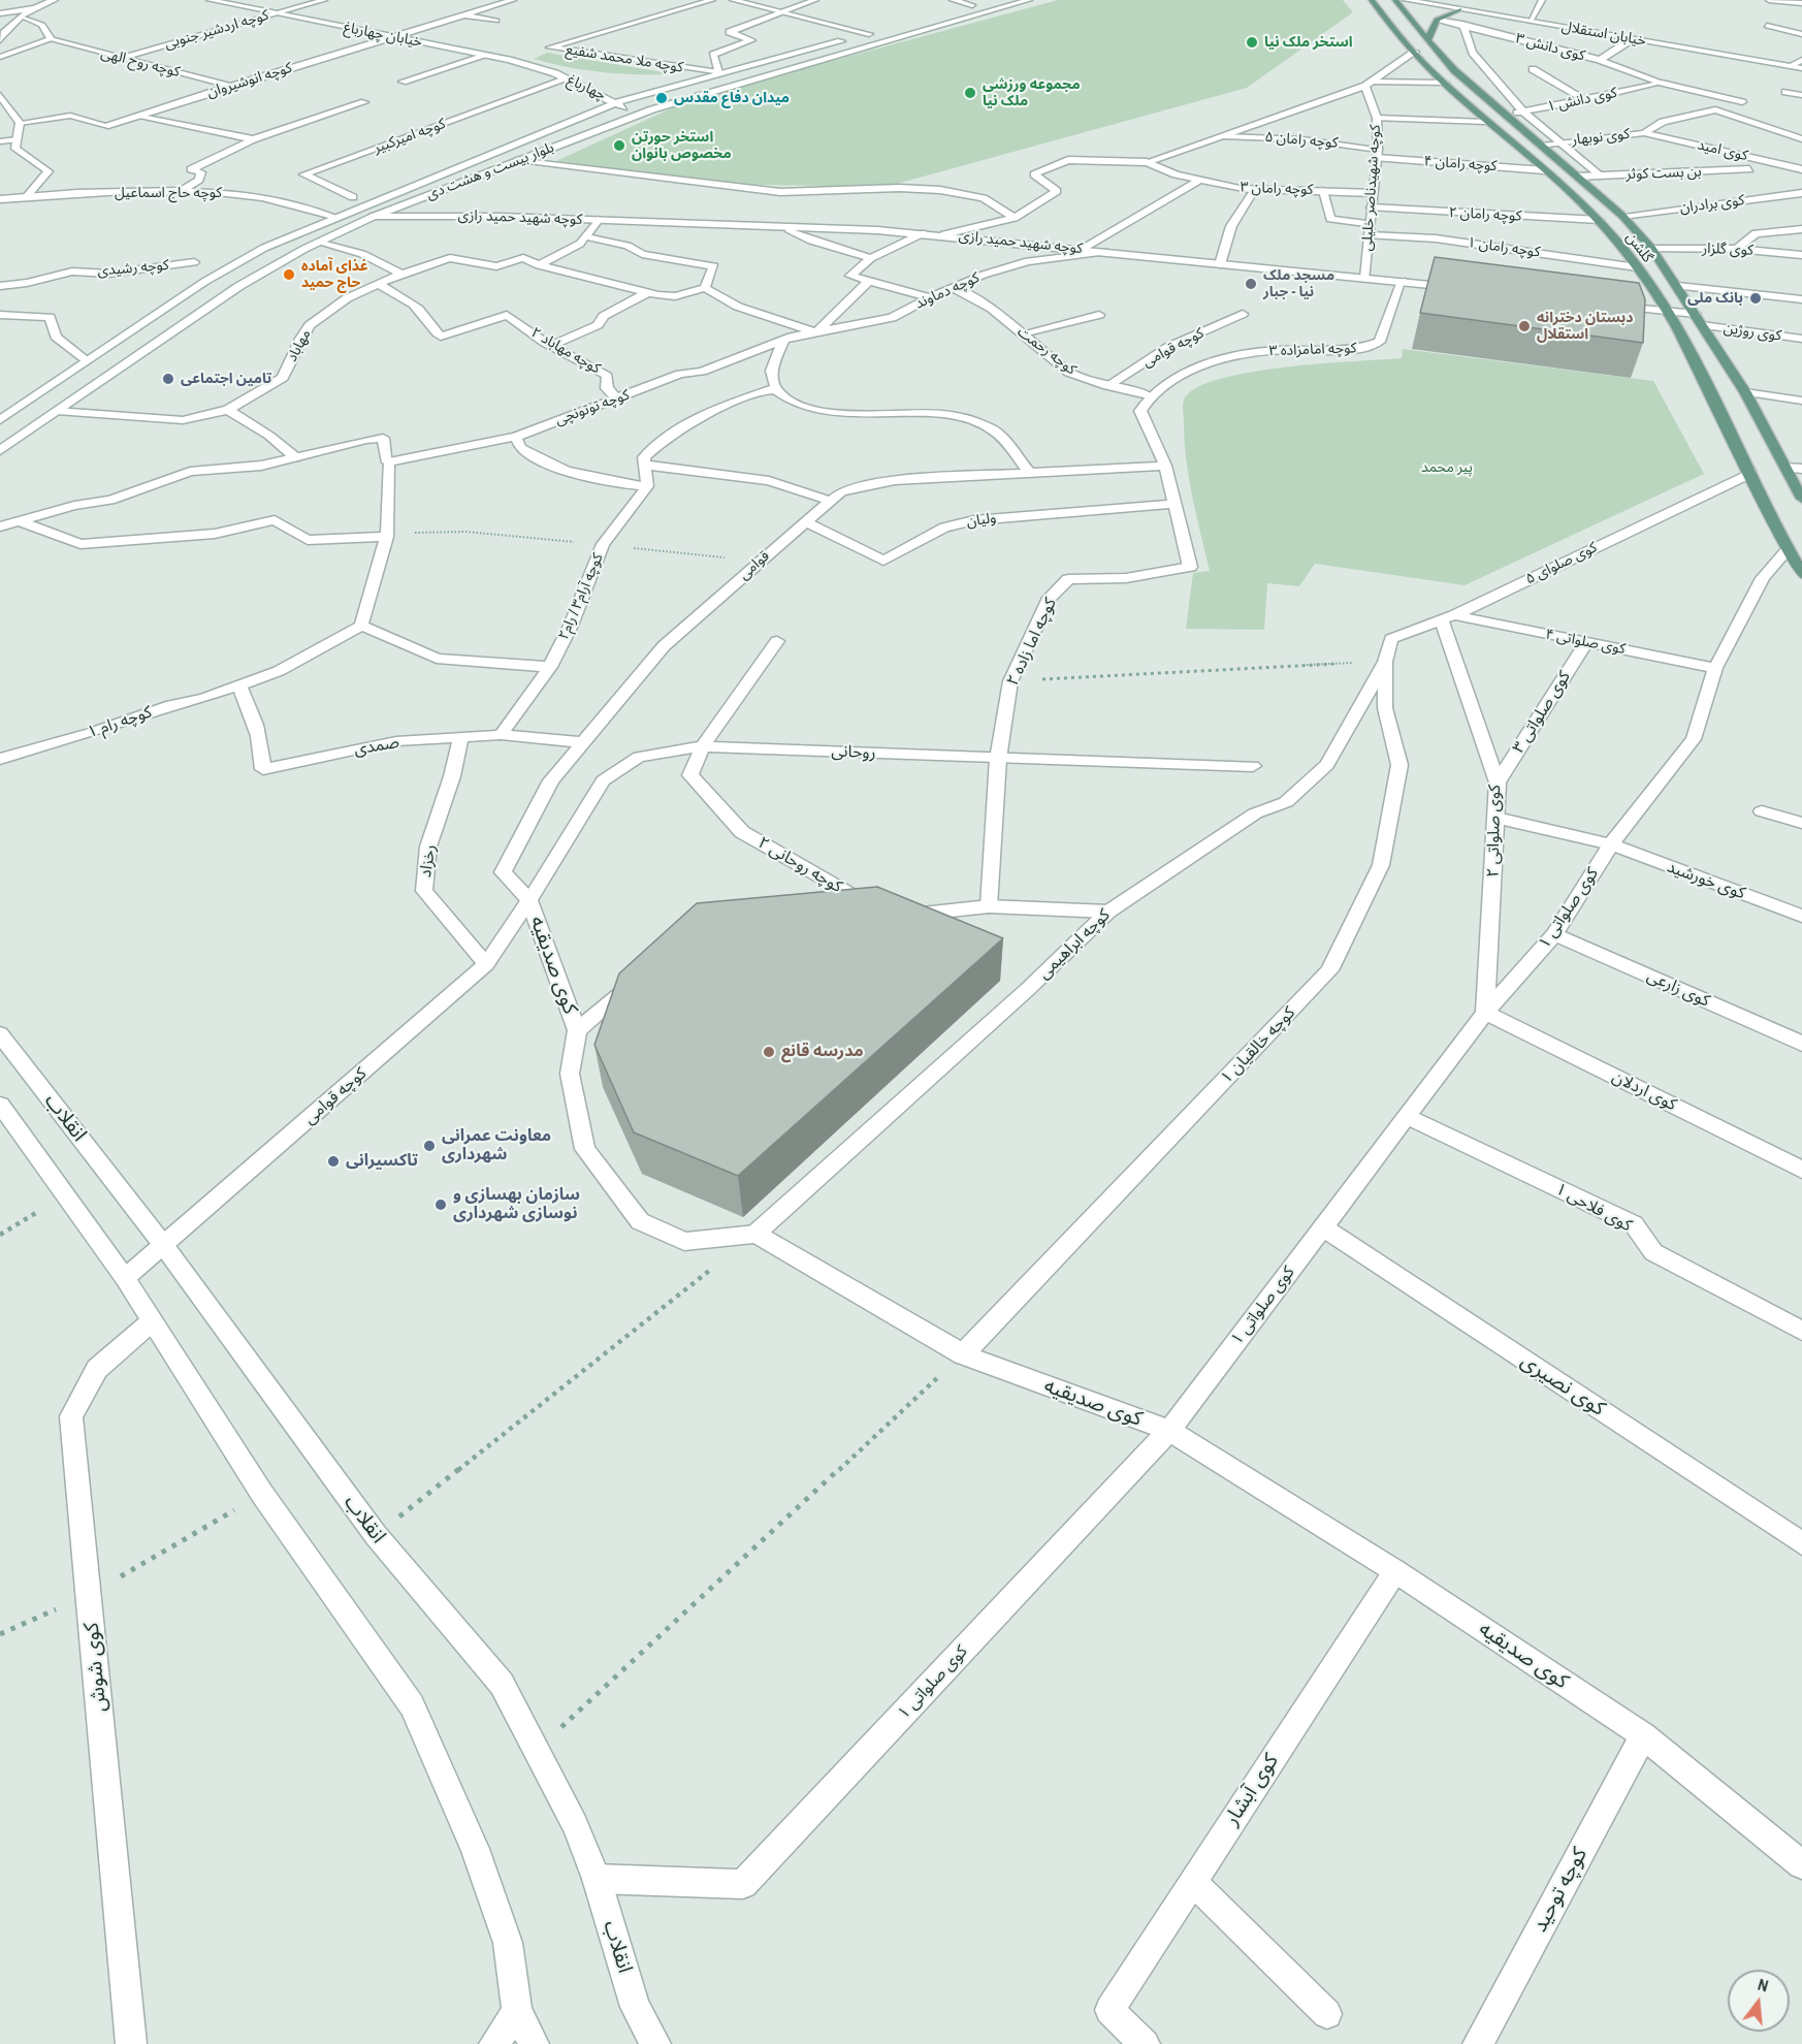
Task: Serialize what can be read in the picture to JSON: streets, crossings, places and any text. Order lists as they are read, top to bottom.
{
  "streets": {
    "main road": ["گلشن"],
    "street": [
      "کوچه اردشیر جنوبی",
      "خیابان استقلال",
      "خیابان چهارباغ",
      "کوی دانش ۳",
      "کوچه ملا محمد شفیع",
      "کوچه روح الهی",
      "کوچه انوشیروان",
      "چهارباغ",
      "کوی دانش ۱",
      "کوچه امیرکبیر",
      "کوی نوبهار",
      "کوچه رامان ۵",
      "کوی امید",
      "کوچه رامان ۴",
      "بلوار بیست و هشت دی",
      "بن بست کوثر",
      "کوچه شهیدناصر خلیلی",
      "کوچه رامان ۳",
      "کوچه حاج اسماعیل",
      "کوی برادران",
      "کوچه رامان ۲",
      "کوچه شهید حمید رازی",
      "کوچه رامان ۱",
      "کوی گلزار",
      "کوچه رشیدی",
      "کوچه دماوند",
      "کوی روژین",
      "مهاباد",
      "کوچه قوامی",
      "کوچه امامزاده ۳",
      "کوچه مهاباد ۲",
      "کوچه رحمت",
      "کوچه توتونچی",
      "ولیان",
      "کوی صلوای ۵",
      "قوامی",
      "کوچه آرام۳ / رام۲",
      "کوچه اما زاده ۲",
      "کوی صلواتی ۴",
      "کوی صلواتی ۳",
      "کوچه رام ۱",
      "صمدی",
      "روحانی",
      "کوی صلواتی ۲",
      "رخزاد",
      "کوچه روحانی ۲",
      "کوی خورشید",
      "کوی صلواتی ۱",
      "کوچه ابراهیمی",
      "کوی صدیقیه",
      "کوی زارعی",
      "کوچه خالقیان ۱",
      "کوی اردلان",
      "انقلاب",
      "کوی فلاحی ۱",
      "کوی نصیری",
      "کوی شوش",
      "کوی آبشار",
      "کوچه توحید"
    ]
  },
  "crossings": [
    ["کوچه اردشیر جنوبی", "خیابان چهارباغ"],
    ["کوچه اردشیر جنوبی", "کوچه روح الهی"],
    ["خیابان چهارباغ", "کوچه انوشیروان"],
    ["خیابان چهارباغ", "چهارباغ"],
    ["کوی دانش ۳", "کوی دانش ۱"],
    ["کوچه ملا محمد شفیع", "بلوار بیست و هشت دی"],
    ["کوچه روح الهی", "کوچه انوشیروان"],
    ["چهارباغ", "کوچه امیرکبیر"],
    ["چهارباغ", "بلوار بیست و هشت دی"],
    ["کوی دانش ۱", "گلشن"],
    ["کوی نوبهار", "کوی امید"],
    ["کوی نوبهار", "گلشن"],
    ["کوچه رامان ۵", "کوچه رامان ۴"],
    ["کوچه رامان ۵", "کوچه شهیدناصر خلیلی"],
    ["کوچه رامان ۴", "کوچه شهیدناصر خلیلی"],
    ["کوچه رامان ۴", "گلشن"],
    ["بلوار بیست و هشت دی", "کوچه حاج اسماعیل"],
    ["بلوار بیست و هشت دی", "کوچه شهید حمید رازی"],
    ["بلوار بیست و هشت دی", "مهاباد"],
    ["بن بست کوثر", "گلشن"],
    ["کوچه شهیدناصر خلیلی", "کوچه رامان ۳"],
    ["کوچه شهیدناصر خلیلی", "کوچه رامان ۲"],
    ["کوچه شهیدناصر خلیلی", "کوچه شهید حمید رازی"],
    ["کوچه شهیدناصر خلیلی", "کوچه رامان ۱"],
    ["کوی برادران", "گلشن"],
    ["کوچه رامان ۲", "گلشن"],
    ["کوچه شهید حمید رازی", "کوچه دماوند"],
    ["کوچه شهید حمید رازی", "کوچه امامزاده ۳"],
    ["کوچه رامان ۱", "گلشن"],
    ["گلشن", "کوی گلزار"],
    ["گلشن", "کوی روژین"],
    ["گلشن", "کوی صلوای ۵"],
    ["گلشن", "کوی صلواتی ۱"],
    ["کوچه دماوند", "کوچه رحمت"],
    ["کوچه دماوند", "کوچه توتونچی"],
    ["مهاباد", "کوچه مهاباد ۲"],
    ["کوچه قوامی", "کوچه رحمت"],
    ["کوچه قوامی", "قوامی"],
    ["کوچه قوامی", "روحانی"],
    ["کوچه قوامی", "رخزاد"],
    ["کوچه قوامی", "کوی صدیقیه"],
    ["کوچه قوامی", "انقلاب"],
    ["کوچه امامزاده ۳", "کوچه رحمت"],
    ["کوچه مهاباد ۲", "کوچه توتونچی"],
    ["ولیان", "قوامی"],
    ["ولیان", "کوچه اما زاده ۲"],
    ["کوی صلوای ۵", "کوی صلواتی ۴"],
    ["کوی صلوای ۵", "کوی صلواتی ۲"],
    ["کوی صلوای ۵", "کوچه ابراهیمی"],
    ["کوی صلوای ۵", "کوچه خالقیان ۱"],
    ["قوامی", "صمدی"],
    ["قوامی", "روحانی"],
    ["قوامی", "کوی صدیقیه"],
    ["کوچه آرام۳ / رام۲", "صمدی"],
    ["کوچه اما زاده ۲", "روحانی"],
    ["کوی صلواتی ۴", "کوی صلواتی ۳"],
    ["کوی صلواتی ۴", "کوی صلواتی ۲"],
    ["کوی صلواتی ۴", "کوی صلواتی ۱"],
    ["کوی صلواتی ۳", "کوی صلواتی ۲"],
    ["کوچه رام ۱", "صمدی"],
    ["صمدی", "رخزاد"],
    ["روحانی", "کوچه روحانی ۲"],
    ["روحانی", "کوی صدیقیه"],
    ["کوی صلواتی ۲", "کوی خورشید"],
    ["کوی صلواتی ۲", "کوی صلواتی ۱"],
    ["کوی صلواتی ۲", "کوی اردلان"],
    ["کوی خورشید", "کوی صلواتی ۱"],
    ["کوی صلواتی ۱", "کوی صدیقیه"],
    ["کوی صلواتی ۱", "کوی زارعی"],
    ["کوی صلواتی ۱", "کوی اردلان"],
    ["کوی صلواتی ۱", "انقلاب"],
    ["کوی صلواتی ۱", "کوی فلاحی ۱"],
    ["کوی صلواتی ۱", "کوی نصیری"],
    ["کوچه ابراهیمی", "کوی صدیقیه"],
    ["کوچه ابراهیمی", "کوچه خالقیان ۱"],
    ["کوی صدیقیه", "کوچه خالقیان ۱"],
    ["کوی صدیقیه", "کوی آبشار"],
    ["کوی صدیقیه", "کوچه توحید"]
  ],
  "parks": ["پیر محمد"],
  "places": [
    "استخر ملک نیا",
    "مجموعه ورزشی ملک نیا",
    "میدان دفاع مقدس",
    "استخر حورتن مخصوص بانوان",
    "غذای آماده حاج حمید",
    "مسجد ملک نیا - جبار",
    "بانک ملی",
    "دبستان دخترانه استقلال",
    "تامین اجتماعی",
    "مدرسه قانع",
    "معاونت عمرانی شهرداری",
    "تاکسیرانی",
    "سازمان بهسازی و نوسازی شهرداری"
  ],
  "north": "top"
}
